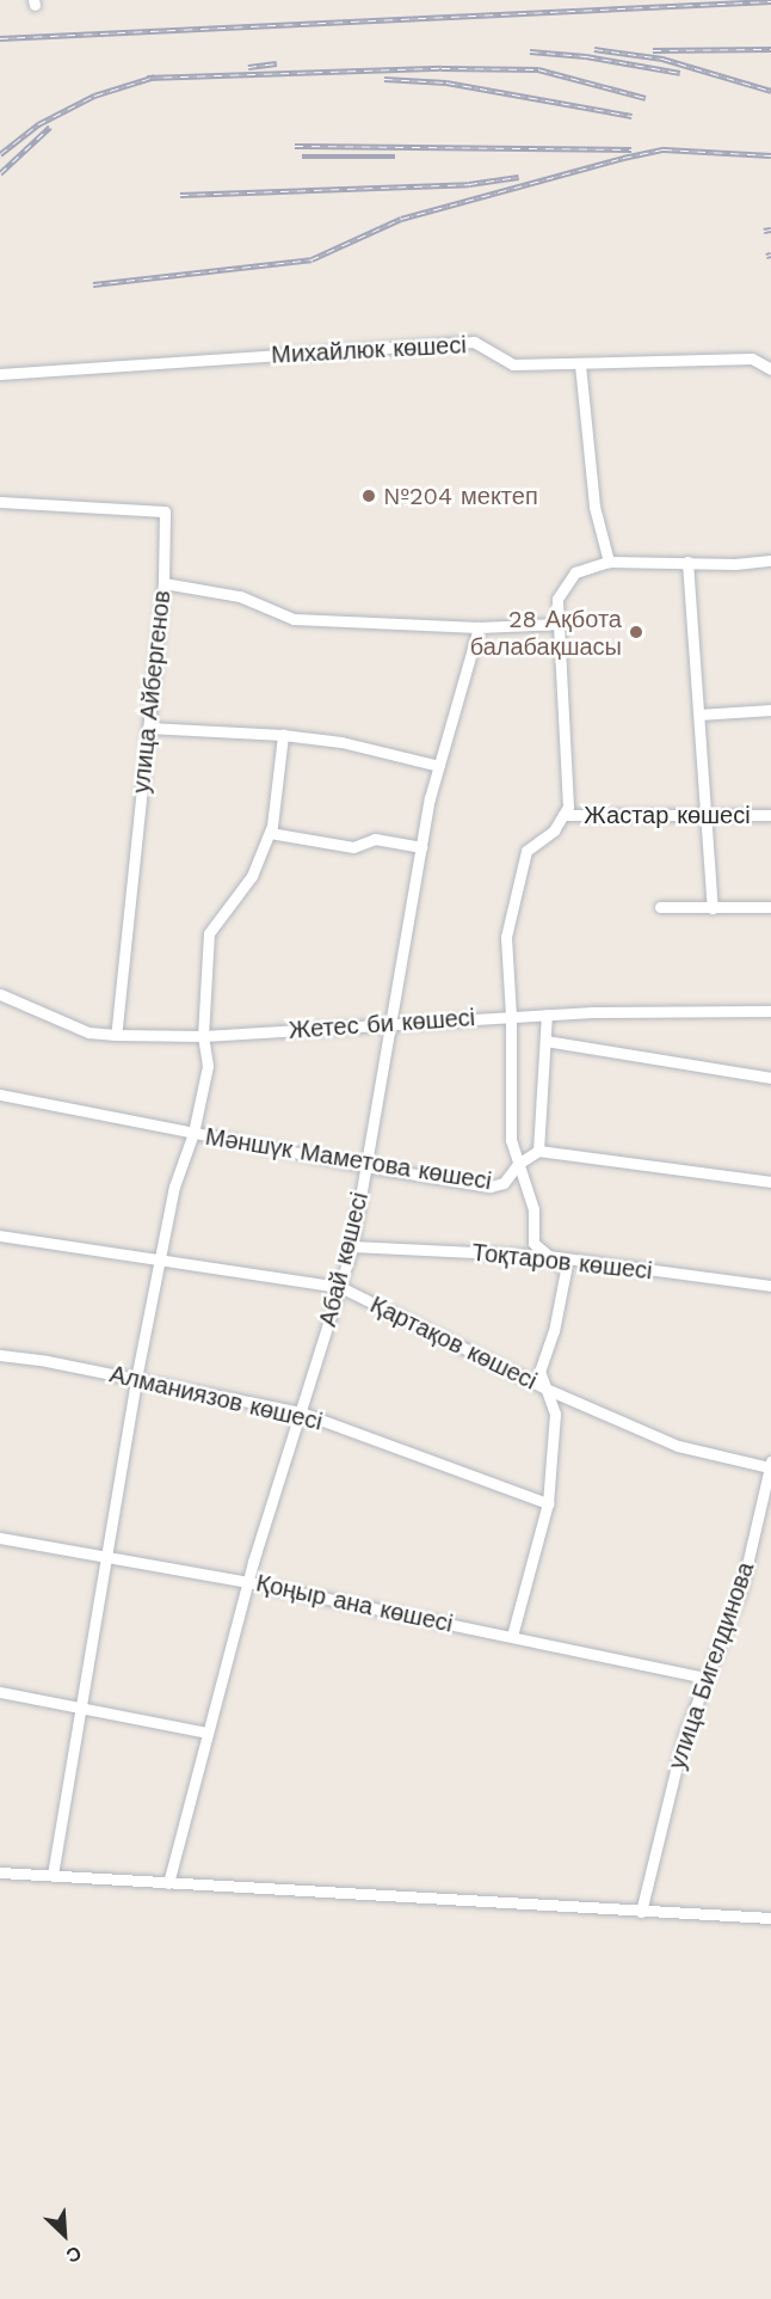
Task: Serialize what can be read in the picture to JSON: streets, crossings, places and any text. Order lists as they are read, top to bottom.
{
  "streets": {
    "street": [
      "Михайлюк көшесі",
      "улица Айбергенов",
      "Жастар көшесі",
      "Жетес би көшесі",
      "Мәншүк Маметова көшесі",
      "Абай көшесі",
      "Тоқтаров көшесі",
      "Қартақов көшесі",
      "Алманиязов көшесі",
      "Қоңыр ана көшесі",
      "улица Бигелдинова"
    ]
  },
  "crossings": [
    ["улица Айбергенов", "Жетес би көшесі"],
    ["Жетес би көшесі", "Абай көшесі"],
    ["Мәншүк Маметова көшесі", "Абай көшесі"],
    ["Абай көшесі", "Тоқтаров көшесі"],
    ["Абай көшесі", "Қартақов көшесі"],
    ["Абай көшесі", "Алманиязов көшесі"],
    ["Абай көшесі", "Қоңыр ана көшесі"],
    ["Қартақов көшесі", "улица Бигелдинова"],
    ["Қоңыр ана көшесі", "улица Бигелдинова"]
  ],
  "places": ["№204 мектеп", "28 Ақбота балабақшасы"],
  "north": "bottom right"
}
